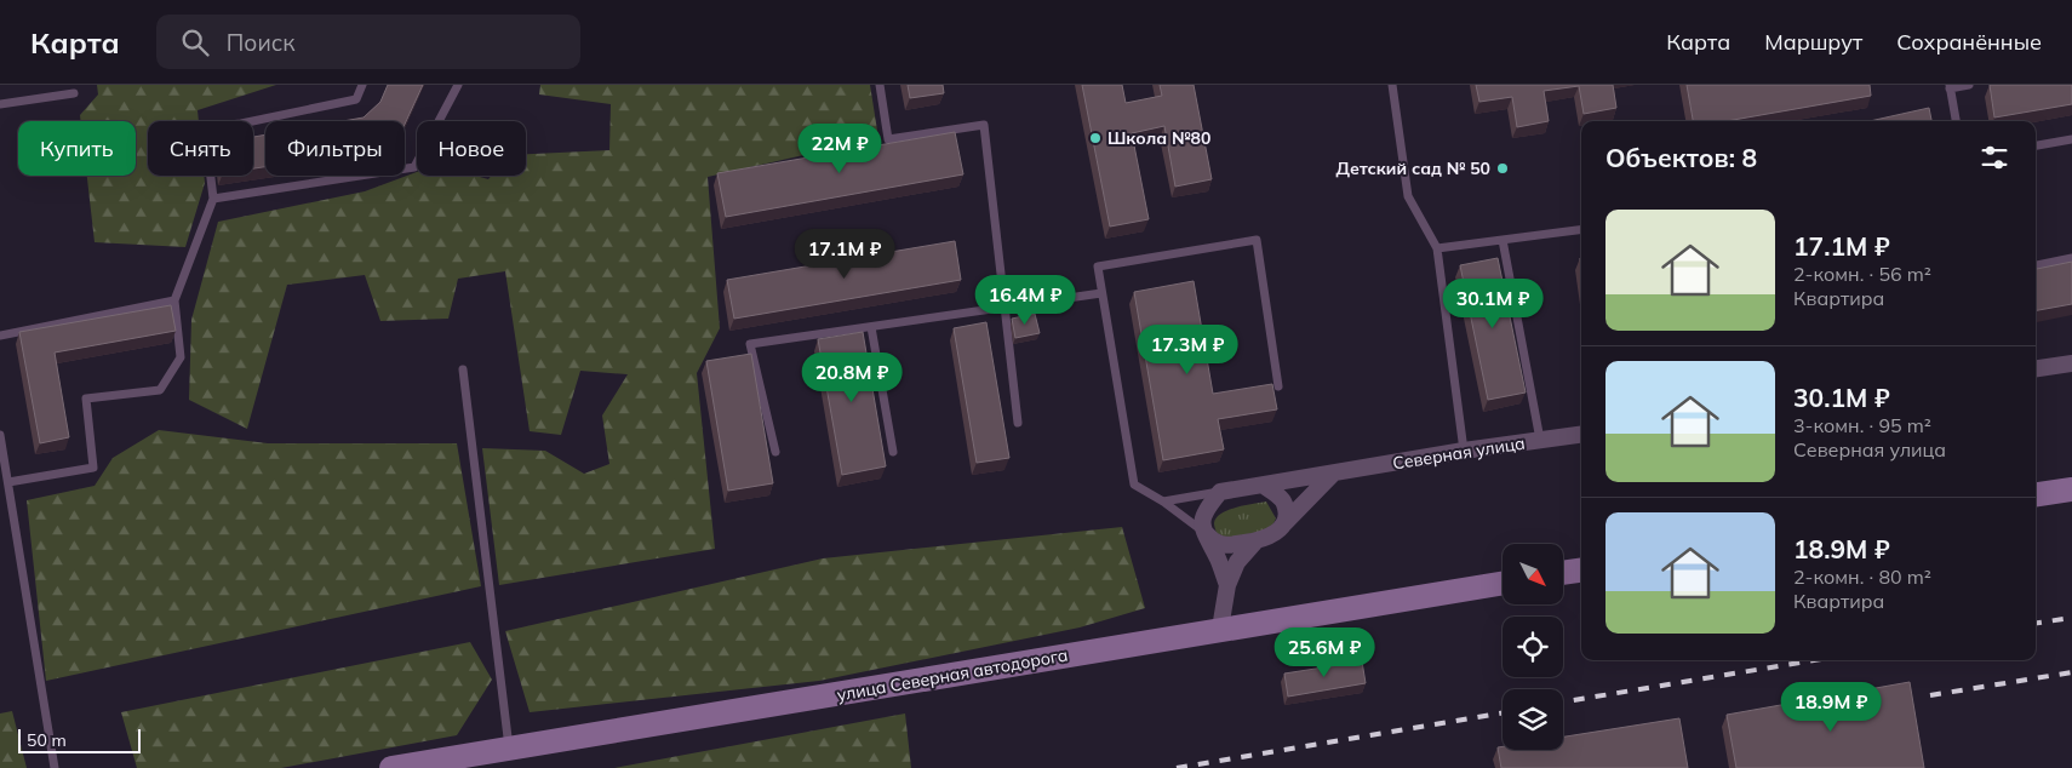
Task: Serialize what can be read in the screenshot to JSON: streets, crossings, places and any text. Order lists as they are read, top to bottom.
{
  "streets": {
    "main road": ["улица Северная автодорога"],
    "street": ["Северная улица"]
  },
  "places": ["Школа №80", "Детский сад № 50"],
  "scale_bar": "50 m",
  "north": "bottom right",
  "page": {
    "header": "Карта",
    "search": "Поиск",
    "nav": ["Карта", "Маршрут", "Сохранённые"],
    "chip": [
      "Купить",
      "Снять",
      "Фильтры",
      "Новое"
    ],
    "heading": "Объектов: 8",
    "price": [
      "22M ₽",
      "17.1M ₽",
      "16.4M ₽",
      "30.1M ₽",
      "17.3M ₽",
      "20.8M ₽",
      "25.6M ₽",
      "18.9M ₽"
    ],
    "list": [
      {
        "name": "17.1M ₽",
        "note": "2-комн. · 56 m² · Квартира"
      },
      {
        "name": "30.1M ₽",
        "note": "3-комн. · 95 m² · Северная улица"
      },
      {
        "name": "18.9M ₽",
        "note": "2-комн. · 80 m² · Квартира"
      }
    ],
    "scale": "50 m"
  }
}
